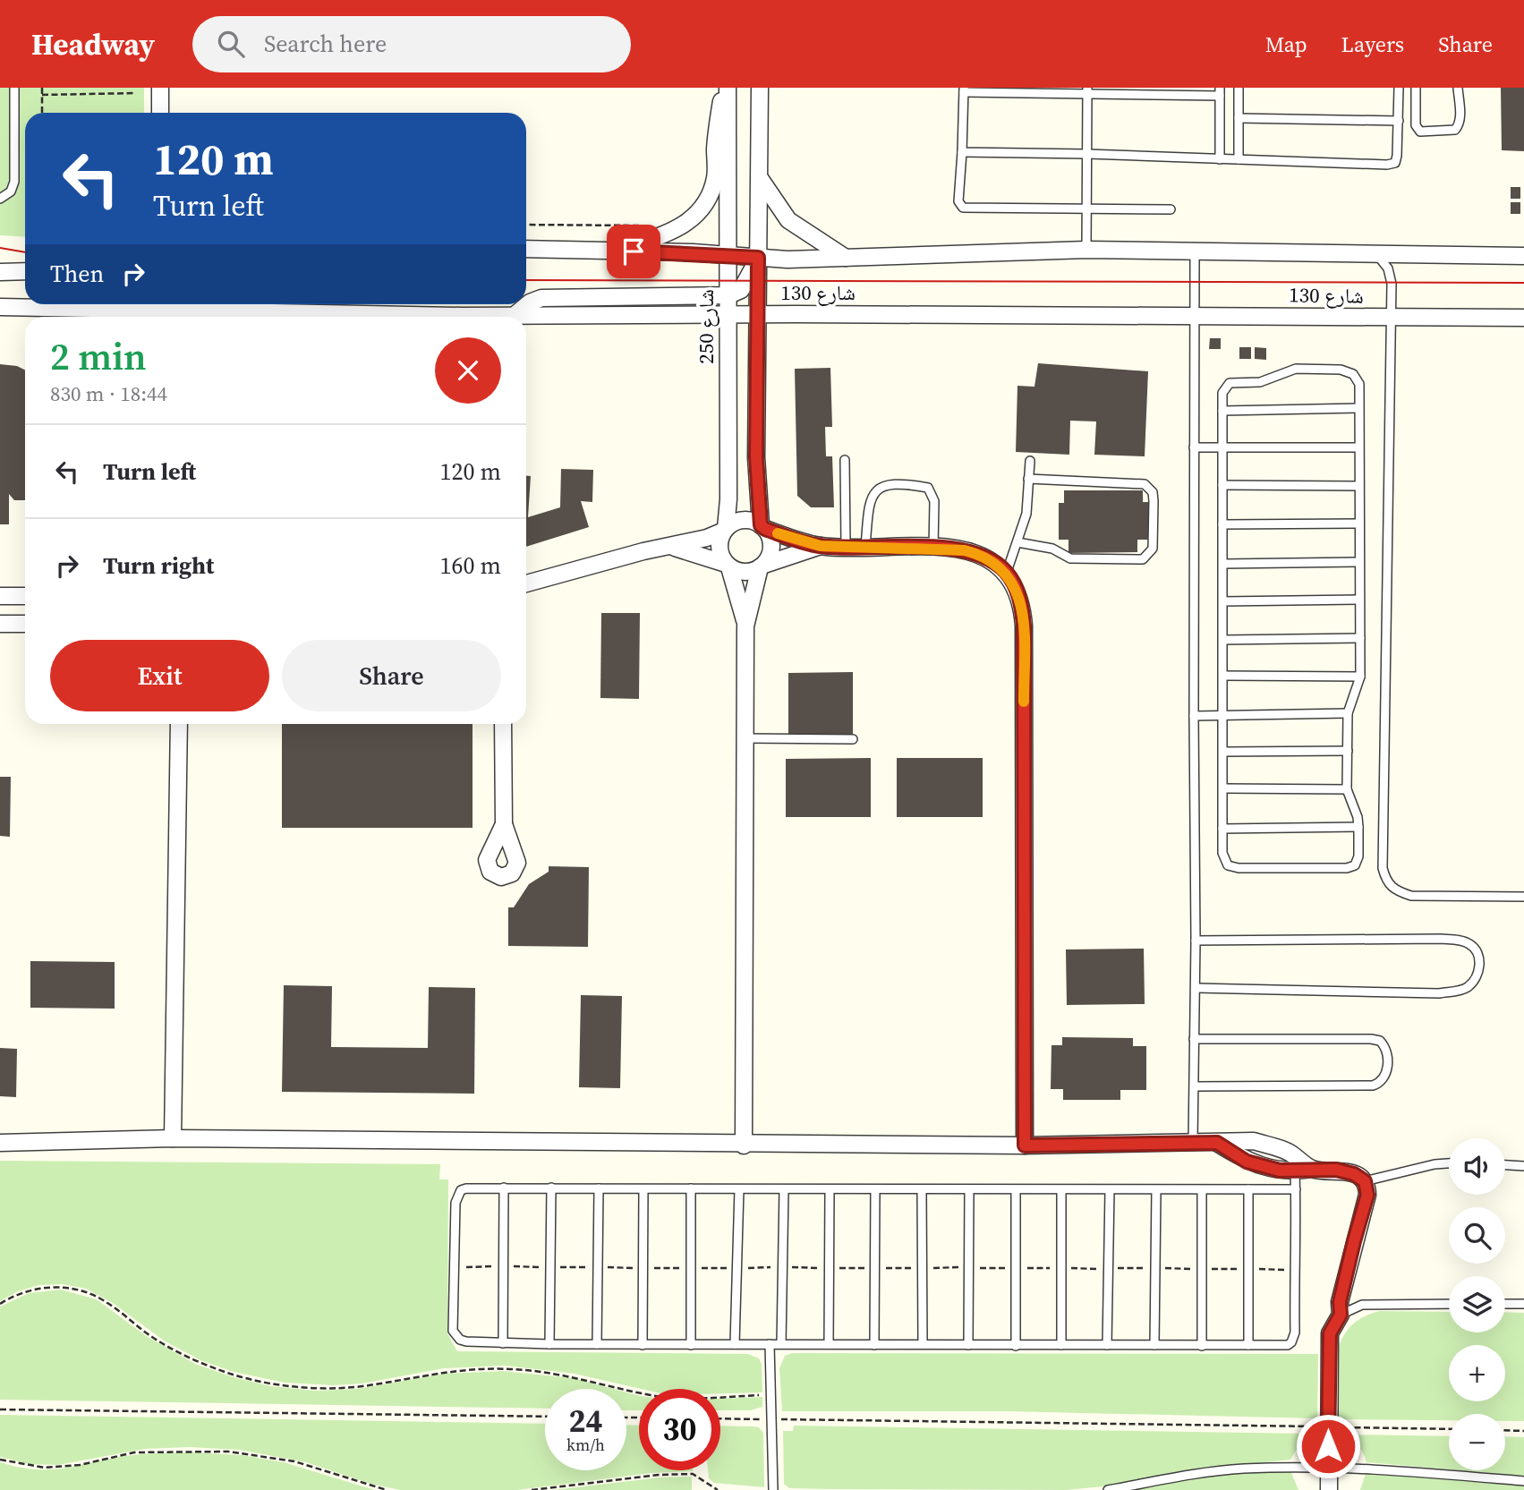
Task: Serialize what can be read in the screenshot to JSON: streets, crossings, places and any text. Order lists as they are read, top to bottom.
{
  "streets": {
    "street": ["شارع 130", "شارع 250"]
  },
  "crossings": [
    ["شارع 130", "شارع 250"]
  ],
  "page": {
    "header": "Headway",
    "search": "Search here",
    "nav": ["Map", "Layers", "Share"],
    "turn": ["120 m", "Turn left"],
    "then": "Then",
    "heading": ["2 min", "830 m · 18:44"],
    "list": [
      {
        "name": "Turn left",
        "value": "120 m"
      },
      {
        "name": "Turn right",
        "value": "160 m"
      }
    ],
    "buttons": ["Exit", "Share"],
    "map_buttons": ["+", "−"],
    "speed": "24 km/h",
    "limit": "30"
  }
}
